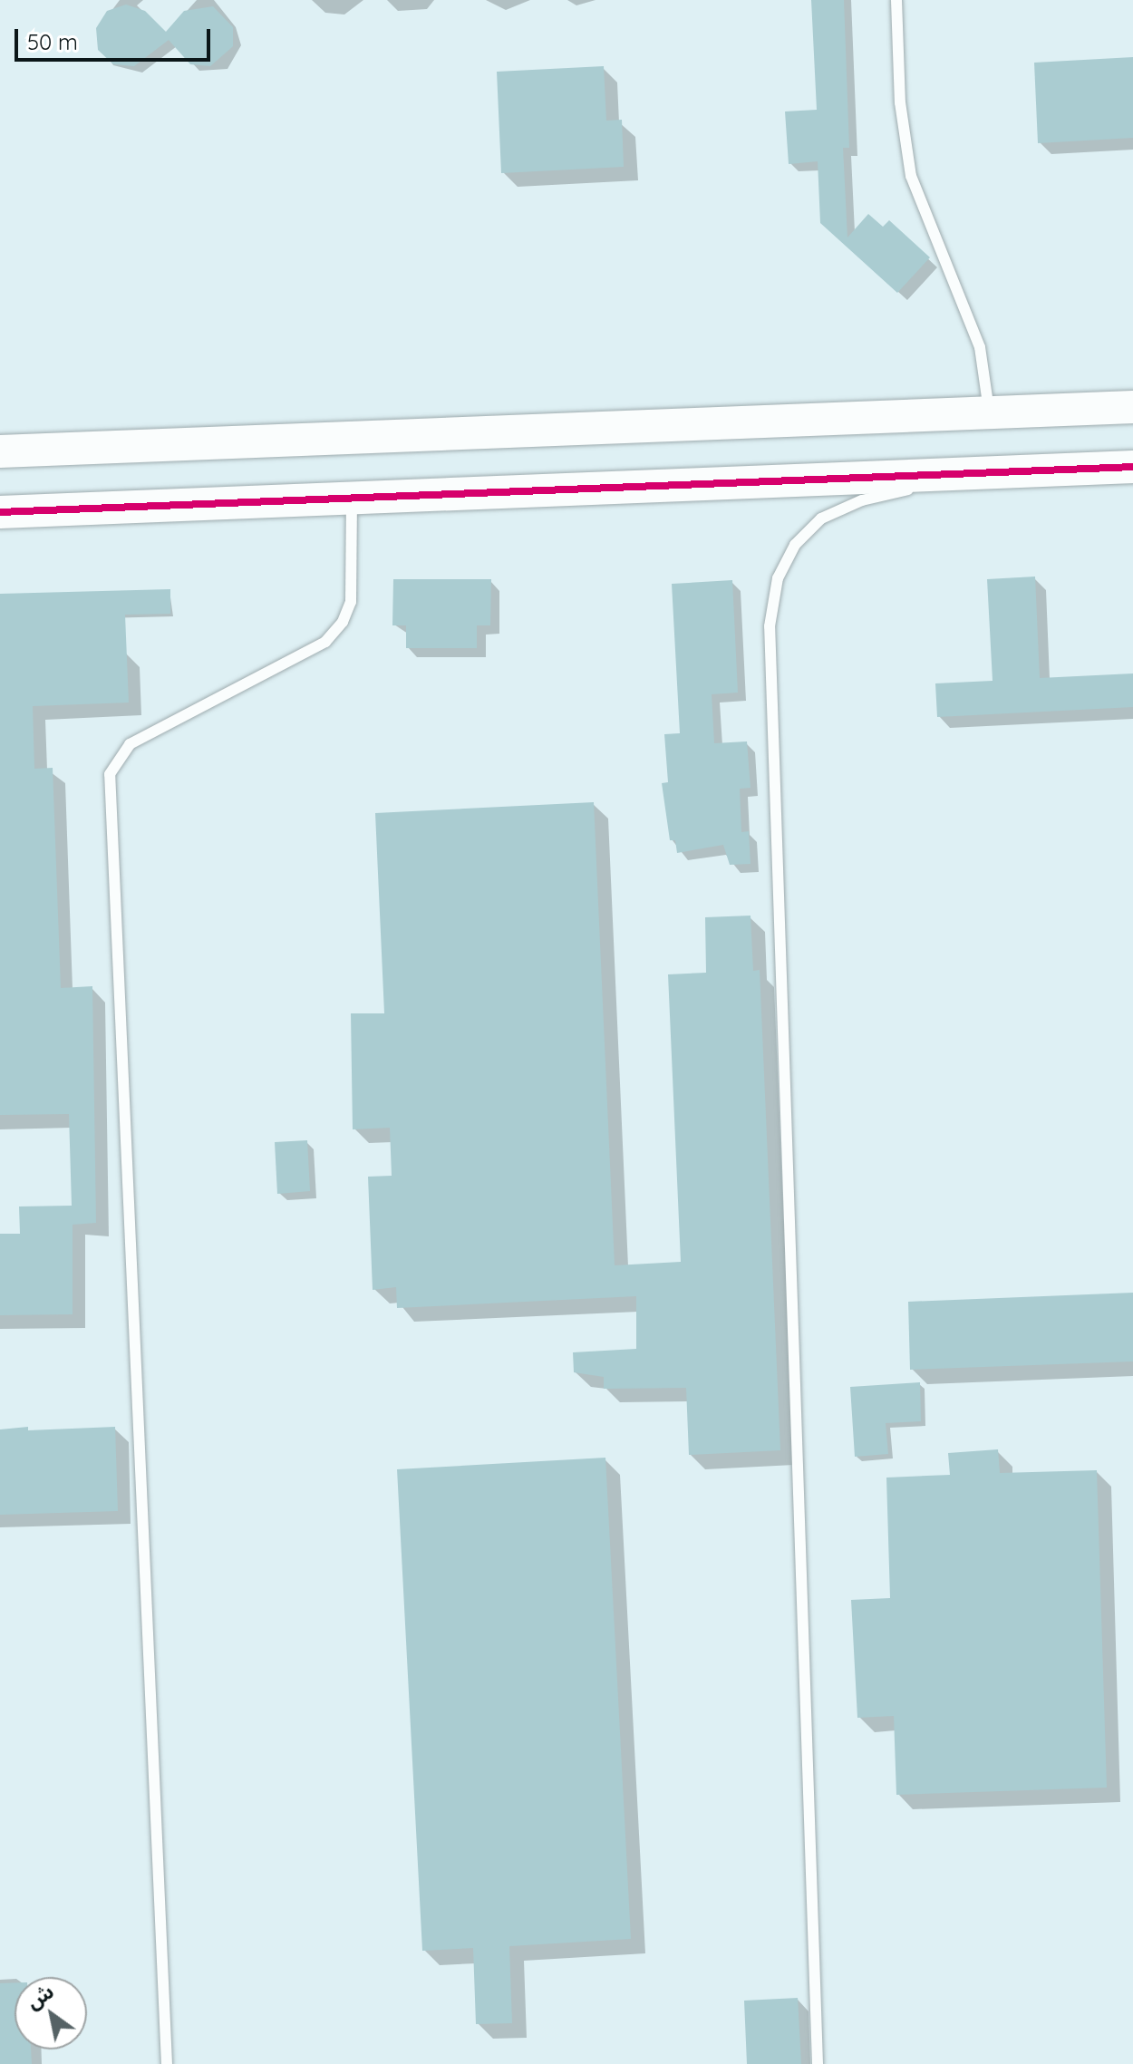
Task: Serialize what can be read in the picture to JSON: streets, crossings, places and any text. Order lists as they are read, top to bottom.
{
  "scale_bar": "50 m",
  "north": "top left"
}
